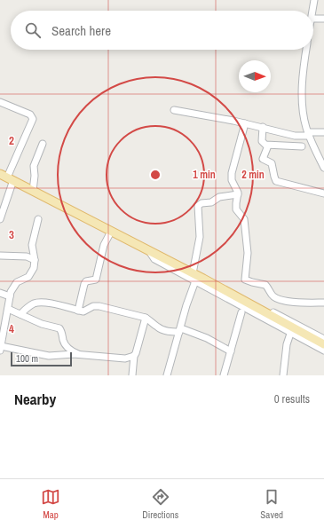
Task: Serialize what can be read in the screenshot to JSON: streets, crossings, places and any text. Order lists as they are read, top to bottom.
{
  "scale_bar": "100 m",
  "north": "right",
  "page": {
    "search": "Search here",
    "scale": "100 m",
    "heading": ["Nearby", "0 results"],
    "nav": ["Map", "Directions", "Saved"]
  },
  "grid": {
    "rows": ["2", "3", "4"]
  },
  "rings": ["1 min", "2 min"]
}
